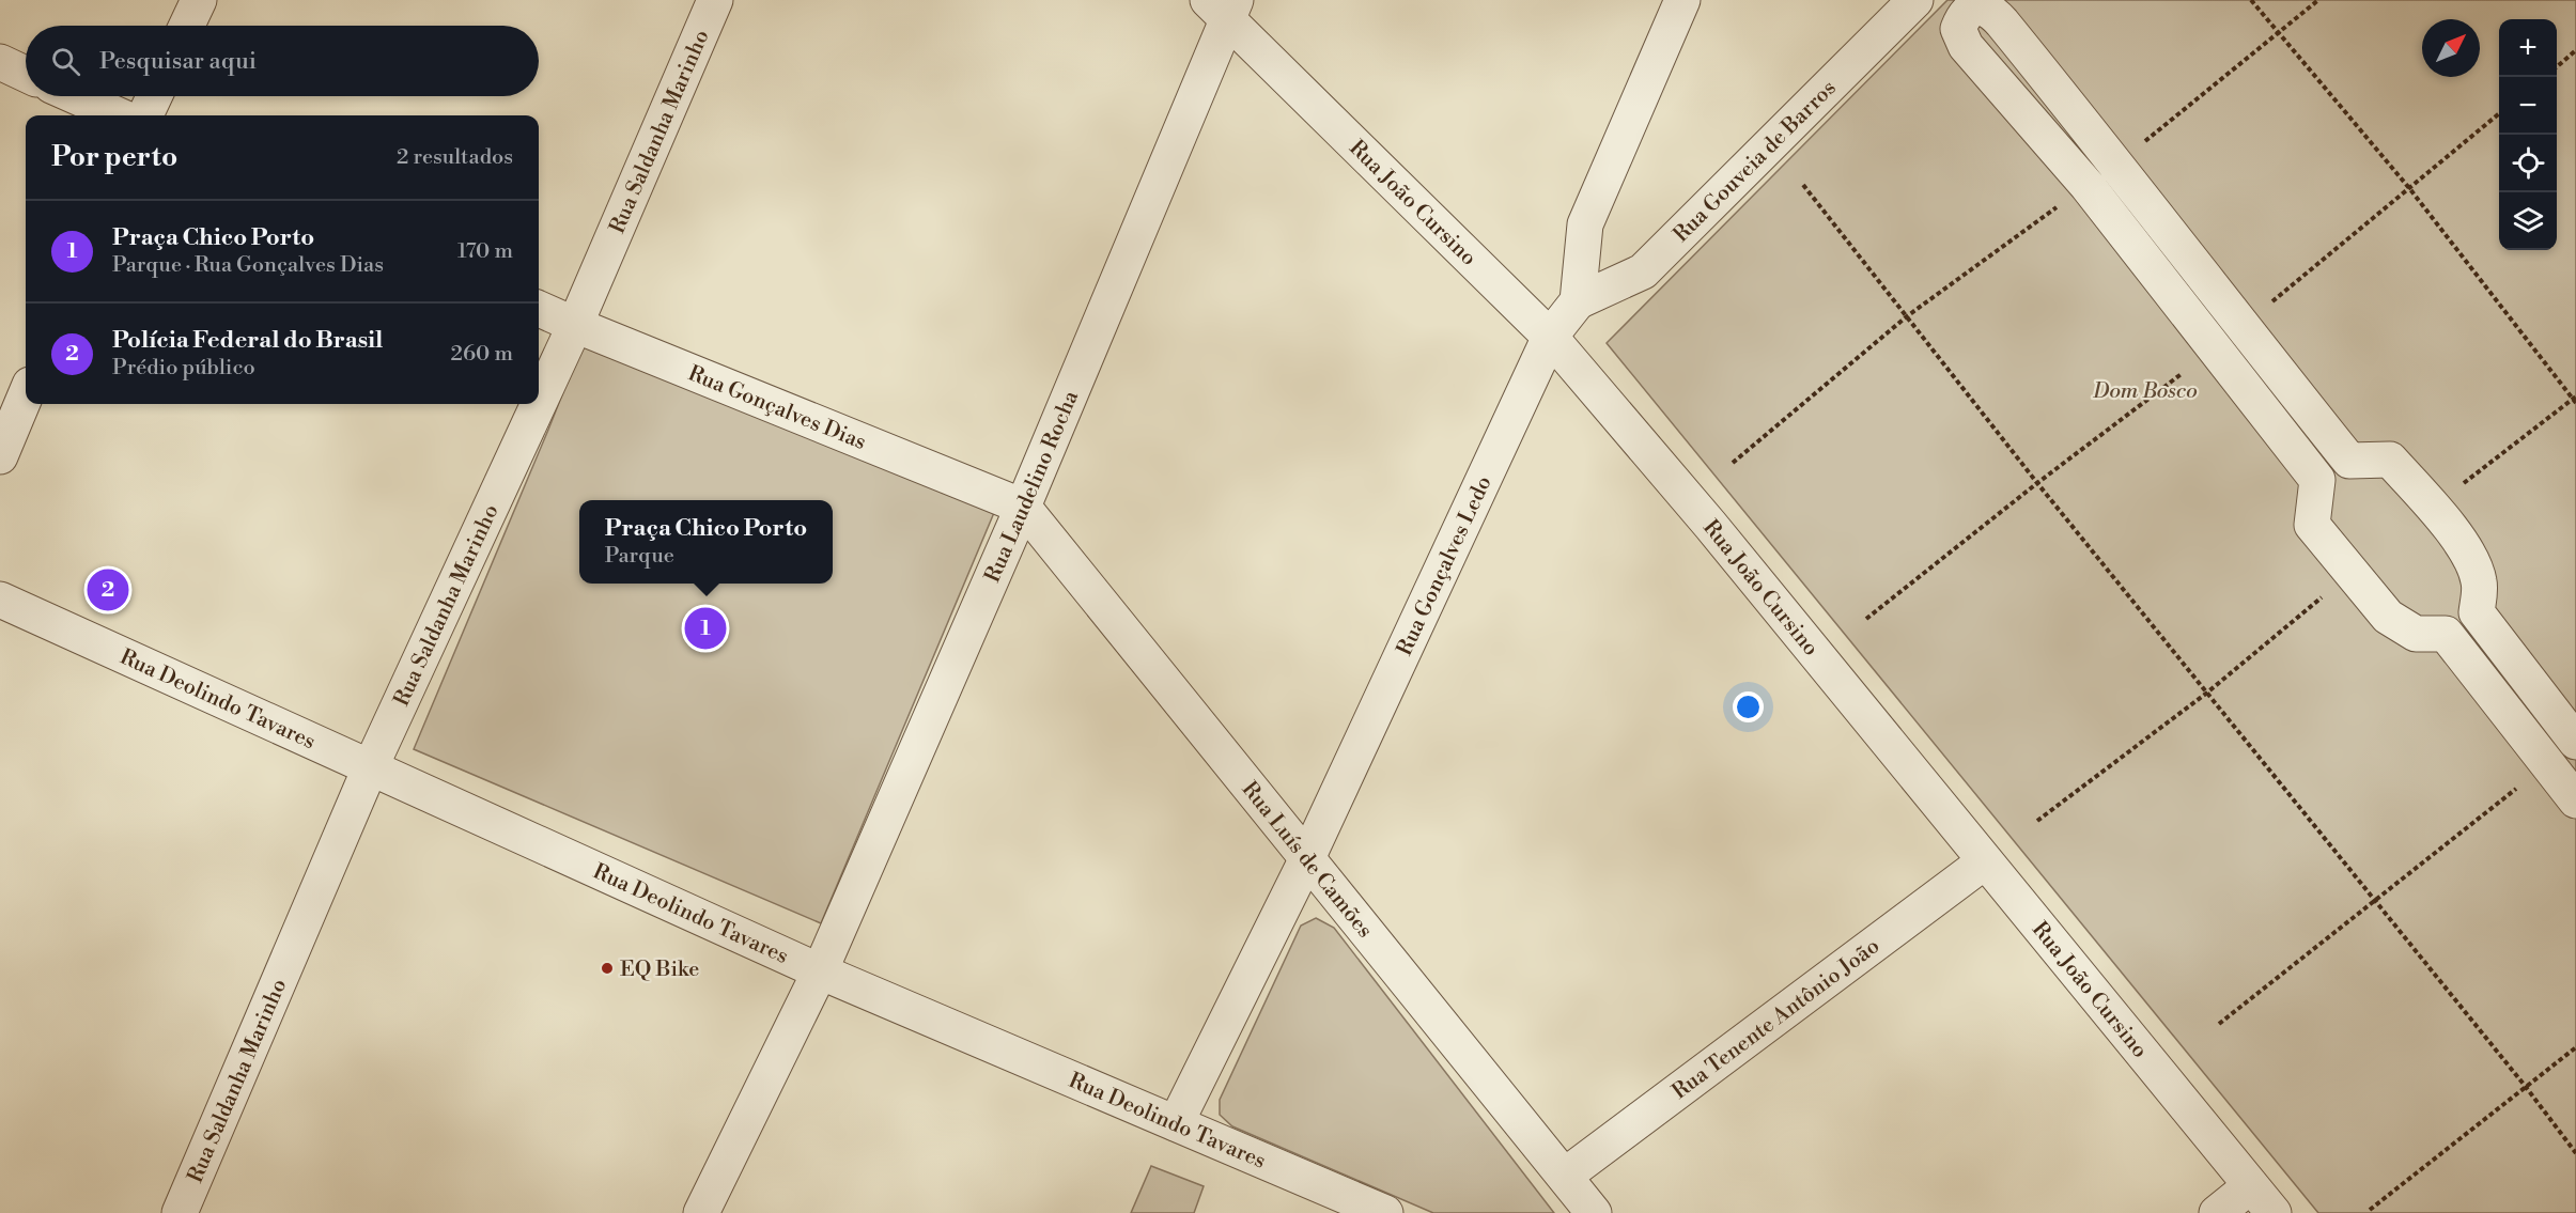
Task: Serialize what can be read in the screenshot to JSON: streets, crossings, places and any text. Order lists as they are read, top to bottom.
{
  "streets": {
    "street": [
      "Rua Saldanha Marinho",
      "Rua Gouveia de Barros",
      "Rua João Cursino",
      "Rua Gonçalves Dias",
      "Rua Laudelino Rocha",
      "Rua Gonçalves Ledo",
      "Rua Deolindo Tavares",
      "Rua Luís de Camões",
      "Rua Tenente Antônio João"
    ]
  },
  "crossings": [
    ["Rua Saldanha Marinho", "Rua Gonçalves Dias"],
    ["Rua Saldanha Marinho", "Rua Deolindo Tavares"],
    ["Rua Gouveia de Barros", "Rua Gonçalves Ledo"],
    ["Rua João Cursino", "Rua Laudelino Rocha"],
    ["Rua João Cursino", "Rua Gonçalves Ledo"],
    ["Rua João Cursino", "Rua Tenente Antônio João"],
    ["Rua Gonçalves Dias", "Rua Laudelino Rocha"],
    ["Rua Gonçalves Dias", "Rua Luís de Camões"],
    ["Rua Laudelino Rocha", "Rua Deolindo Tavares"],
    ["Rua Laudelino Rocha", "Rua Luís de Camões"],
    ["Rua Gonçalves Ledo", "Rua Deolindo Tavares"],
    ["Rua Gonçalves Ledo", "Rua Luís de Camões"],
    ["Rua Luís de Camões", "Rua Tenente Antônio João"]
  ],
  "parks": ["Dom Bosco"],
  "places": ["EQ Bike"],
  "north": "top right",
  "page": {
    "map_buttons": ["+", "−"],
    "search": "Pesquisar aqui",
    "heading": ["Por perto", "2 resultados"],
    "list": [
      {
        "mark": "1",
        "name": "Praça Chico Porto",
        "note": "Parque · Rua Gonçalves Dias",
        "value": "170 m"
      },
      {
        "mark": "2",
        "name": "Polícia Federal do Brasil",
        "note": "Prédio público",
        "value": "260 m"
      }
    ],
    "popup": ["Praça Chico Porto", "Parque"],
    "pins": ["2", "1"]
  }
}
